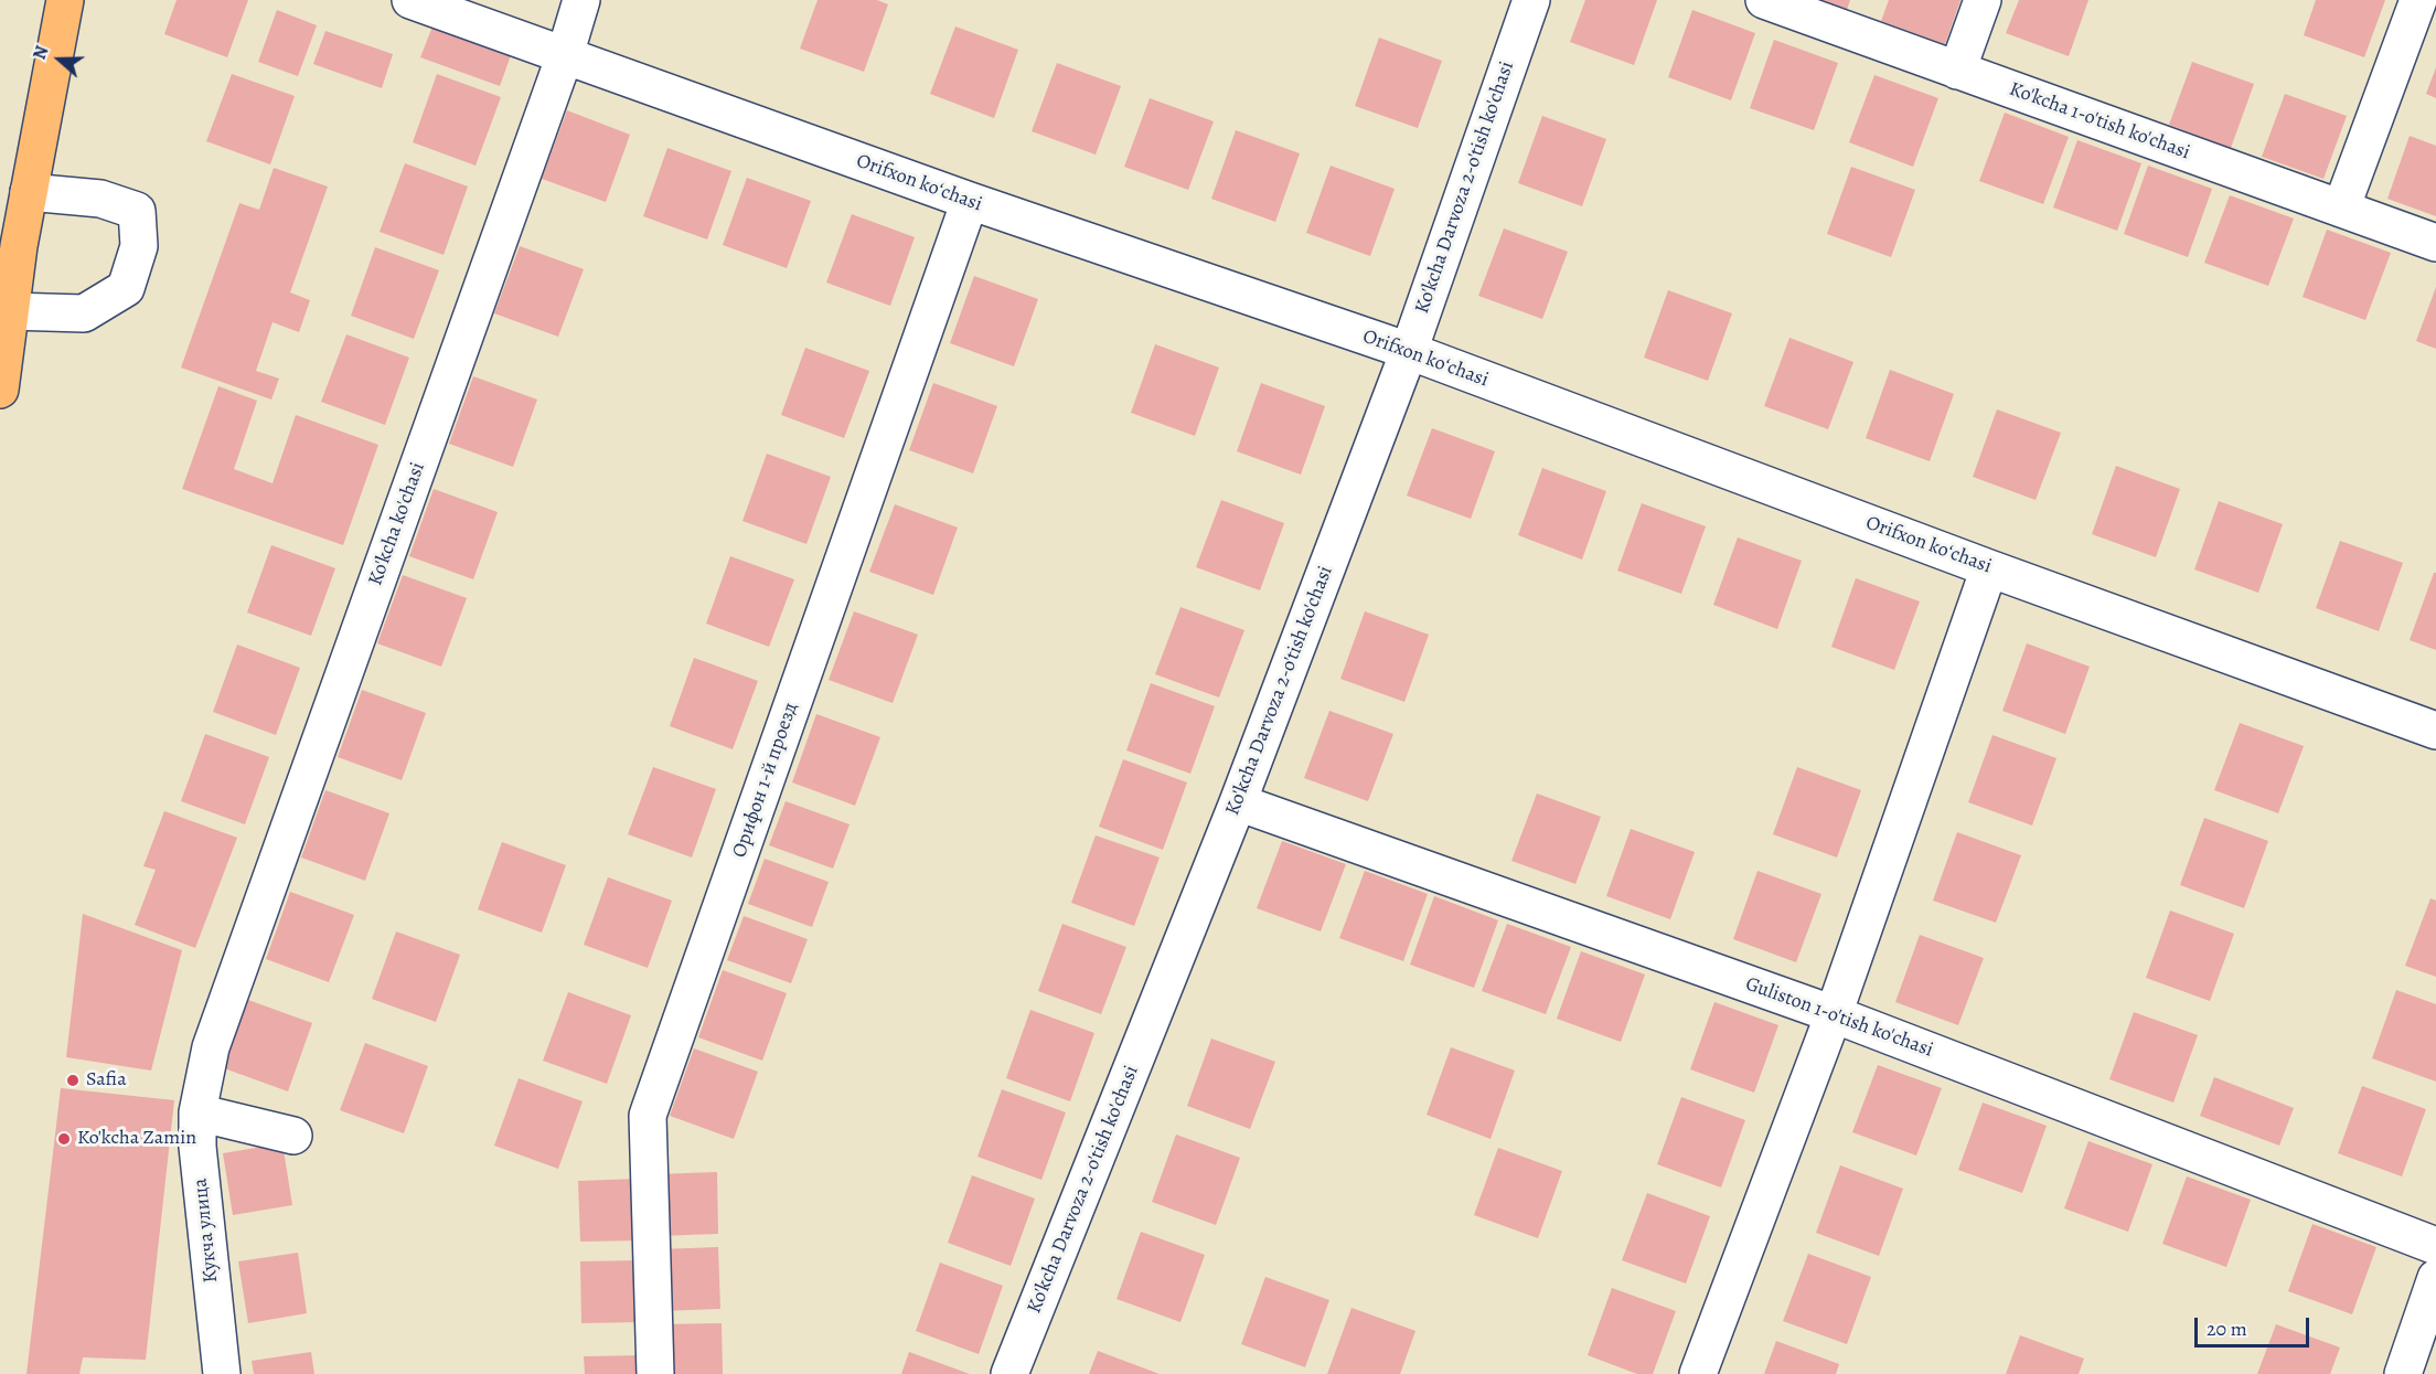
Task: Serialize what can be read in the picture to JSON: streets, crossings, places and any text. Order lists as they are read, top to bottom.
{
  "streets": {
    "street": [
      "Ko'kcha 1-o'tish ko'chasi",
      "Orifxon koʻchasi",
      "Ko'kcha Darvoza 2-o'tish ko'chasi",
      "Ko'kcha ko'chasi",
      "Орифон 1-й проезд",
      "Guliston 1-o'tish ko'chasi",
      "Кукча улица"
    ]
  },
  "crossings": [
    ["Orifxon koʻchasi", "Ko'kcha Darvoza 2-o'tish ko'chasi"],
    ["Orifxon koʻchasi", "Ko'kcha ko'chasi"],
    ["Orifxon koʻchasi", "Орифон 1-й проезд"],
    ["Ko'kcha Darvoza 2-o'tish ko'chasi", "Guliston 1-o'tish ko'chasi"],
    ["Ko'kcha ko'chasi", "Кукча улица"]
  ],
  "places": ["Safia", "Ko'kcha Zamin"],
  "scale_bar": "20 m",
  "north": "left"
}
